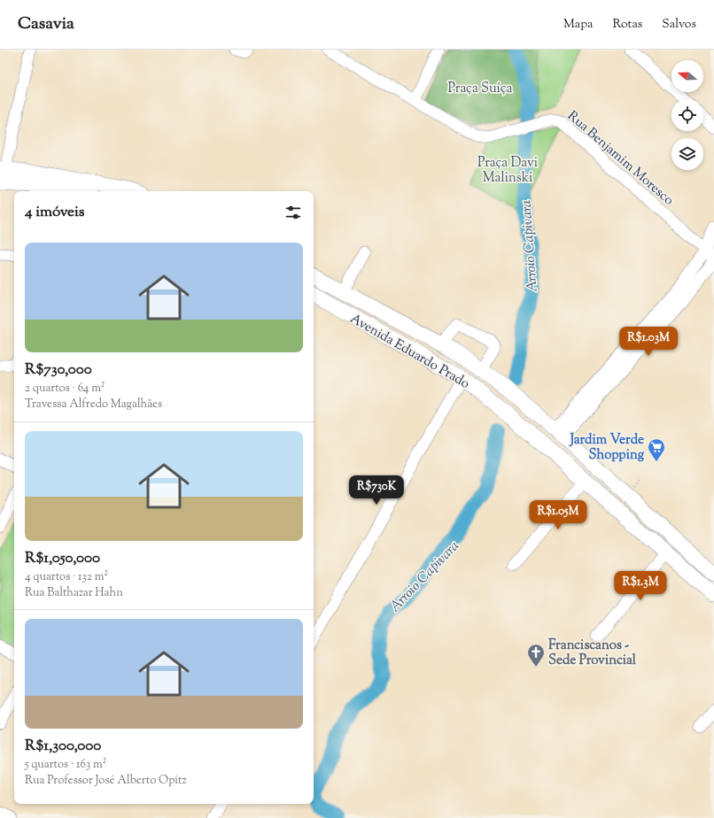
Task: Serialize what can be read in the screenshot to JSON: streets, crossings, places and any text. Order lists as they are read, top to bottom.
{
  "streets": {
    "main road": ["Avenida Eduardo Prado"],
    "street": ["Rua Benjamim Moresco"]
  },
  "water": ["Arroio Capivara"],
  "parks": ["Praça Suíça", "Praça Davi Malinski"],
  "places": {
    "supermarket": ["Jardim Verde Shopping"],
    "church": ["Franciscanos - Sede Provincial"]
  },
  "north": "left",
  "page": {
    "header": "Casavia",
    "nav": ["Mapa", "Rotas", "Salvos"],
    "heading": "4 imóveis",
    "list": [
      {
        "name": "R$730,000",
        "note": "2 quartos · 64 m² · Travessa Alfredo Magalhães"
      },
      {
        "name": "R$1,050,000",
        "note": "4 quartos · 132 m² · Rua Balthazar Hahn"
      },
      {
        "name": "R$1,300,000",
        "note": "5 quartos · 163 m² · Rua Professor José Alberto Opitz"
      }
    ],
    "price": [
      "R$1.03M",
      "R$730K",
      "R$1.05M",
      "R$1.3M"
    ]
  }
}
